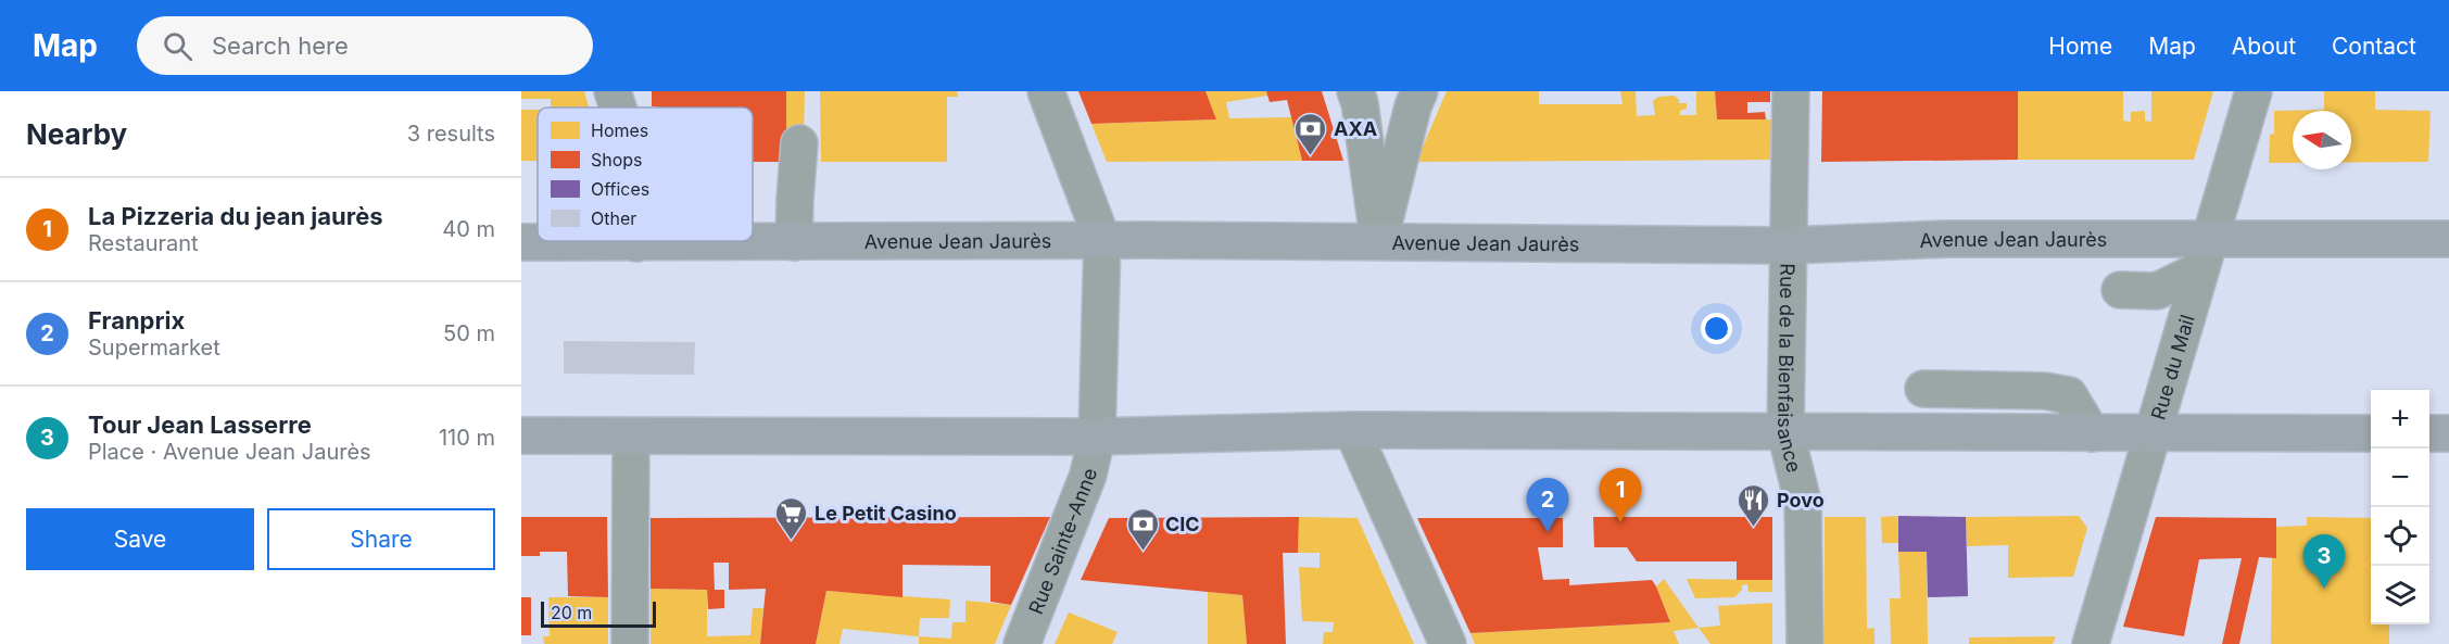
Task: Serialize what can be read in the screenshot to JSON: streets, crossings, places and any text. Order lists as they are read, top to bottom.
{
  "streets": {
    "main road": ["Avenue Jean Jaurès"],
    "street": ["Rue du Mail", "Rue de la Bienfaisance", "Rue Sainte-Anne"]
  },
  "crossings": [
    ["Avenue Jean Jaurès", "Rue du Mail"],
    ["Avenue Jean Jaurès", "Rue de la Bienfaisance"],
    ["Avenue Jean Jaurès", "Rue Sainte-Anne"]
  ],
  "places": {
    "bank": ["AXA", "CIC"],
    "restaurant": ["Povo"],
    "supermarket": ["Le Petit Casino"]
  },
  "legend": [
    "Homes",
    "Shops",
    "Offices",
    "Other"
  ],
  "scale_bar": "20 m",
  "north": "left",
  "page": {
    "header": "Map",
    "search": "Search here",
    "nav": [
      "Home",
      "Map",
      "About",
      "Contact"
    ],
    "heading": ["Nearby", "3 results"],
    "list": [
      {
        "mark": "1",
        "name": "La Pizzeria du jean jaurès",
        "note": "Restaurant",
        "value": "40 m"
      },
      {
        "mark": "2",
        "name": "Franprix",
        "note": "Supermarket",
        "value": "50 m"
      },
      {
        "mark": "3",
        "name": "Tour Jean Lasserre",
        "note": "Place · Avenue Jean Jaurès",
        "value": "110 m"
      }
    ],
    "map_buttons": ["+", "−"],
    "pins": ["1", "2", "3"],
    "buttons": ["Save", "Share"],
    "scale": "20 m"
  }
}
